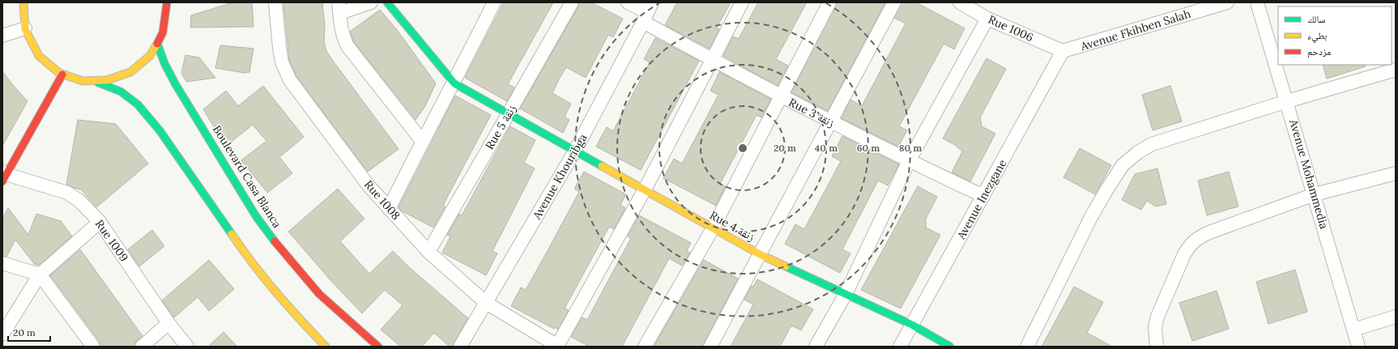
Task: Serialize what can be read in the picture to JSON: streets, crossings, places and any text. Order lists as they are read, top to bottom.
{
  "streets": {
    "main road": ["Boulevard Casa Blanca", "Rue 4 زنقة"],
    "street": [
      "Rue 1006",
      "Avenue Fkihben Salah",
      "Rue 3 زنقة",
      "Rue 5 زنقة",
      "Avenue Mohammedia",
      "Avenue Khouribga",
      "Avenue Inezgane",
      "Rue 1008",
      "Rue 1009"
    ]
  },
  "crossings": [
    ["Rue 1006", "Avenue Fkihben Salah"],
    ["Rue 1006", "Avenue Inezgane"],
    ["Avenue Fkihben Salah", "Avenue Inezgane"],
    ["Rue 3 زنقة", "Avenue Khouribga"],
    ["Rue 3 زنقة", "Avenue Inezgane"],
    ["Rue 5 زنقة", "Rue 1008"],
    ["Rue 5 زنقة", "Rue 4 زنقة"],
    ["Avenue Khouribga", "Rue 1008"],
    ["Avenue Khouribga", "Rue 4 زنقة"],
    ["Avenue Inezgane", "Rue 4 زنقة"]
  ],
  "legend": ["سالك", "بطيء", "مزدحم"],
  "scale_bar": "20 m",
  "rings": [
    "20 m",
    "40 m",
    "60 m",
    "80 m"
  ]
}
